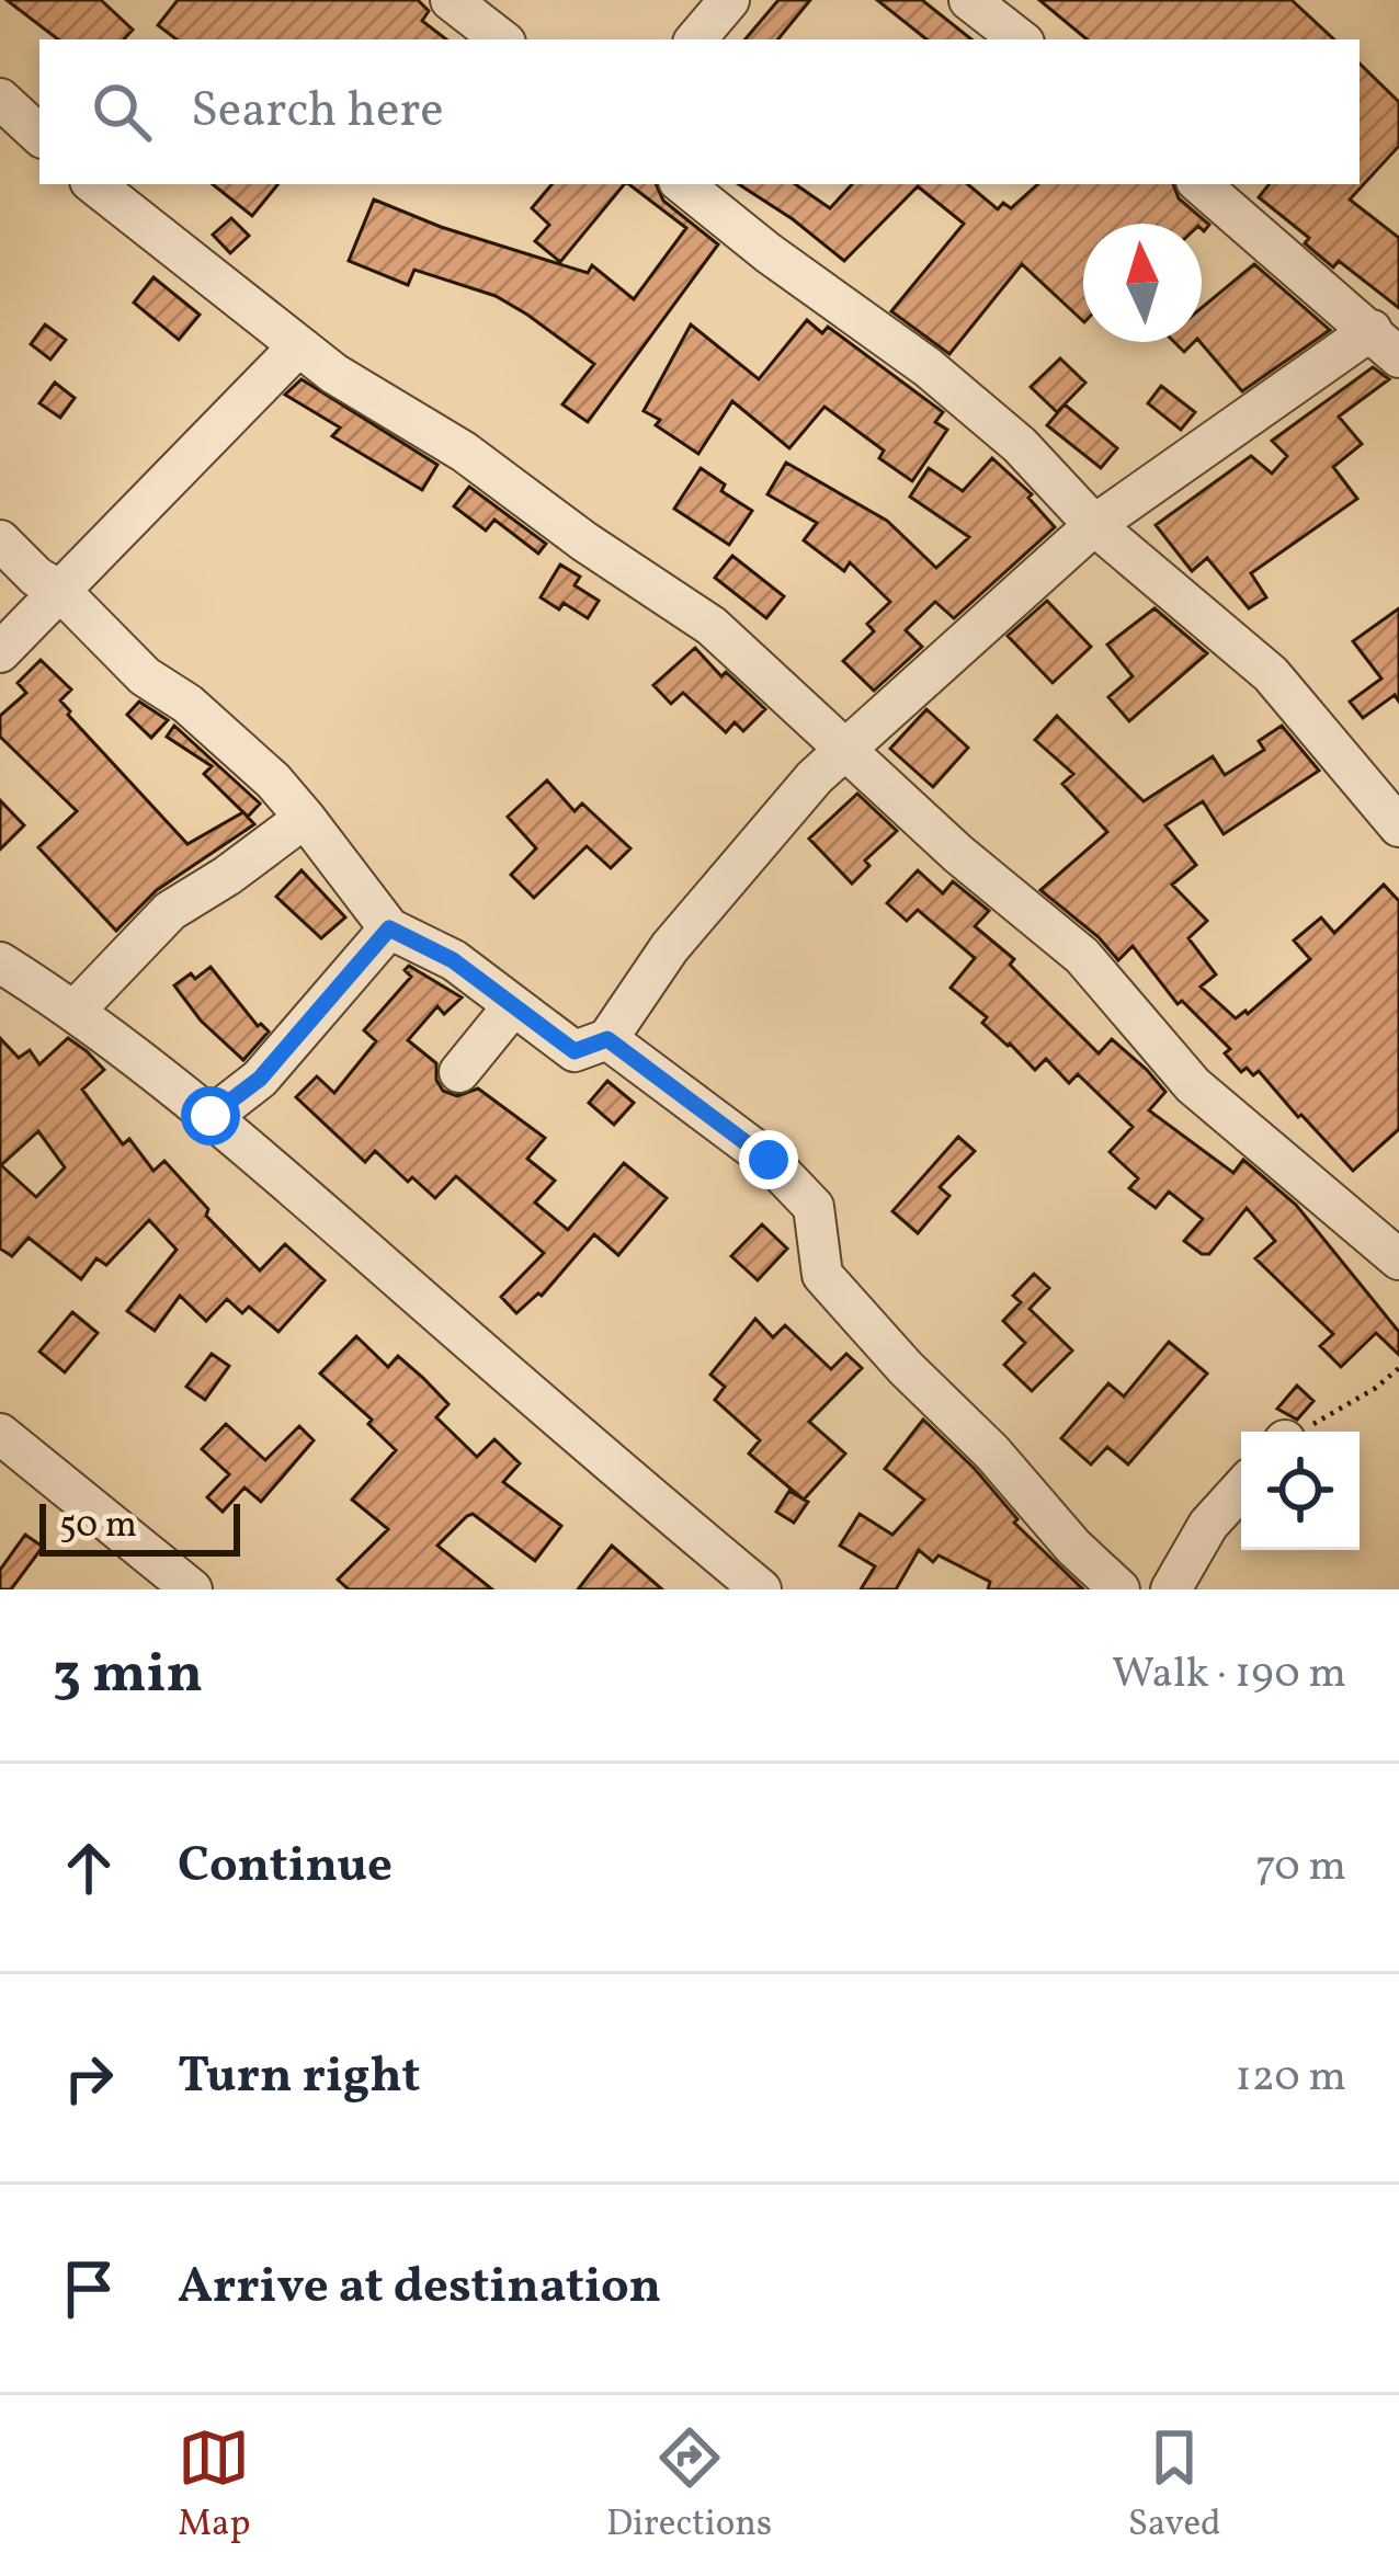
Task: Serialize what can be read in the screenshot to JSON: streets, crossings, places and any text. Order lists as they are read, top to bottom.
{
  "scale_bar": "50 m",
  "north": "top",
  "page": {
    "search": "Search here",
    "scale": "50 m",
    "heading": ["3 min", "Walk · 190 m"],
    "list": [
      ["Continue", "70 m"],
      ["Turn right", "120 m"],
      "Arrive at destination"
    ],
    "nav": ["Map", "Directions", "Saved"]
  }
}
